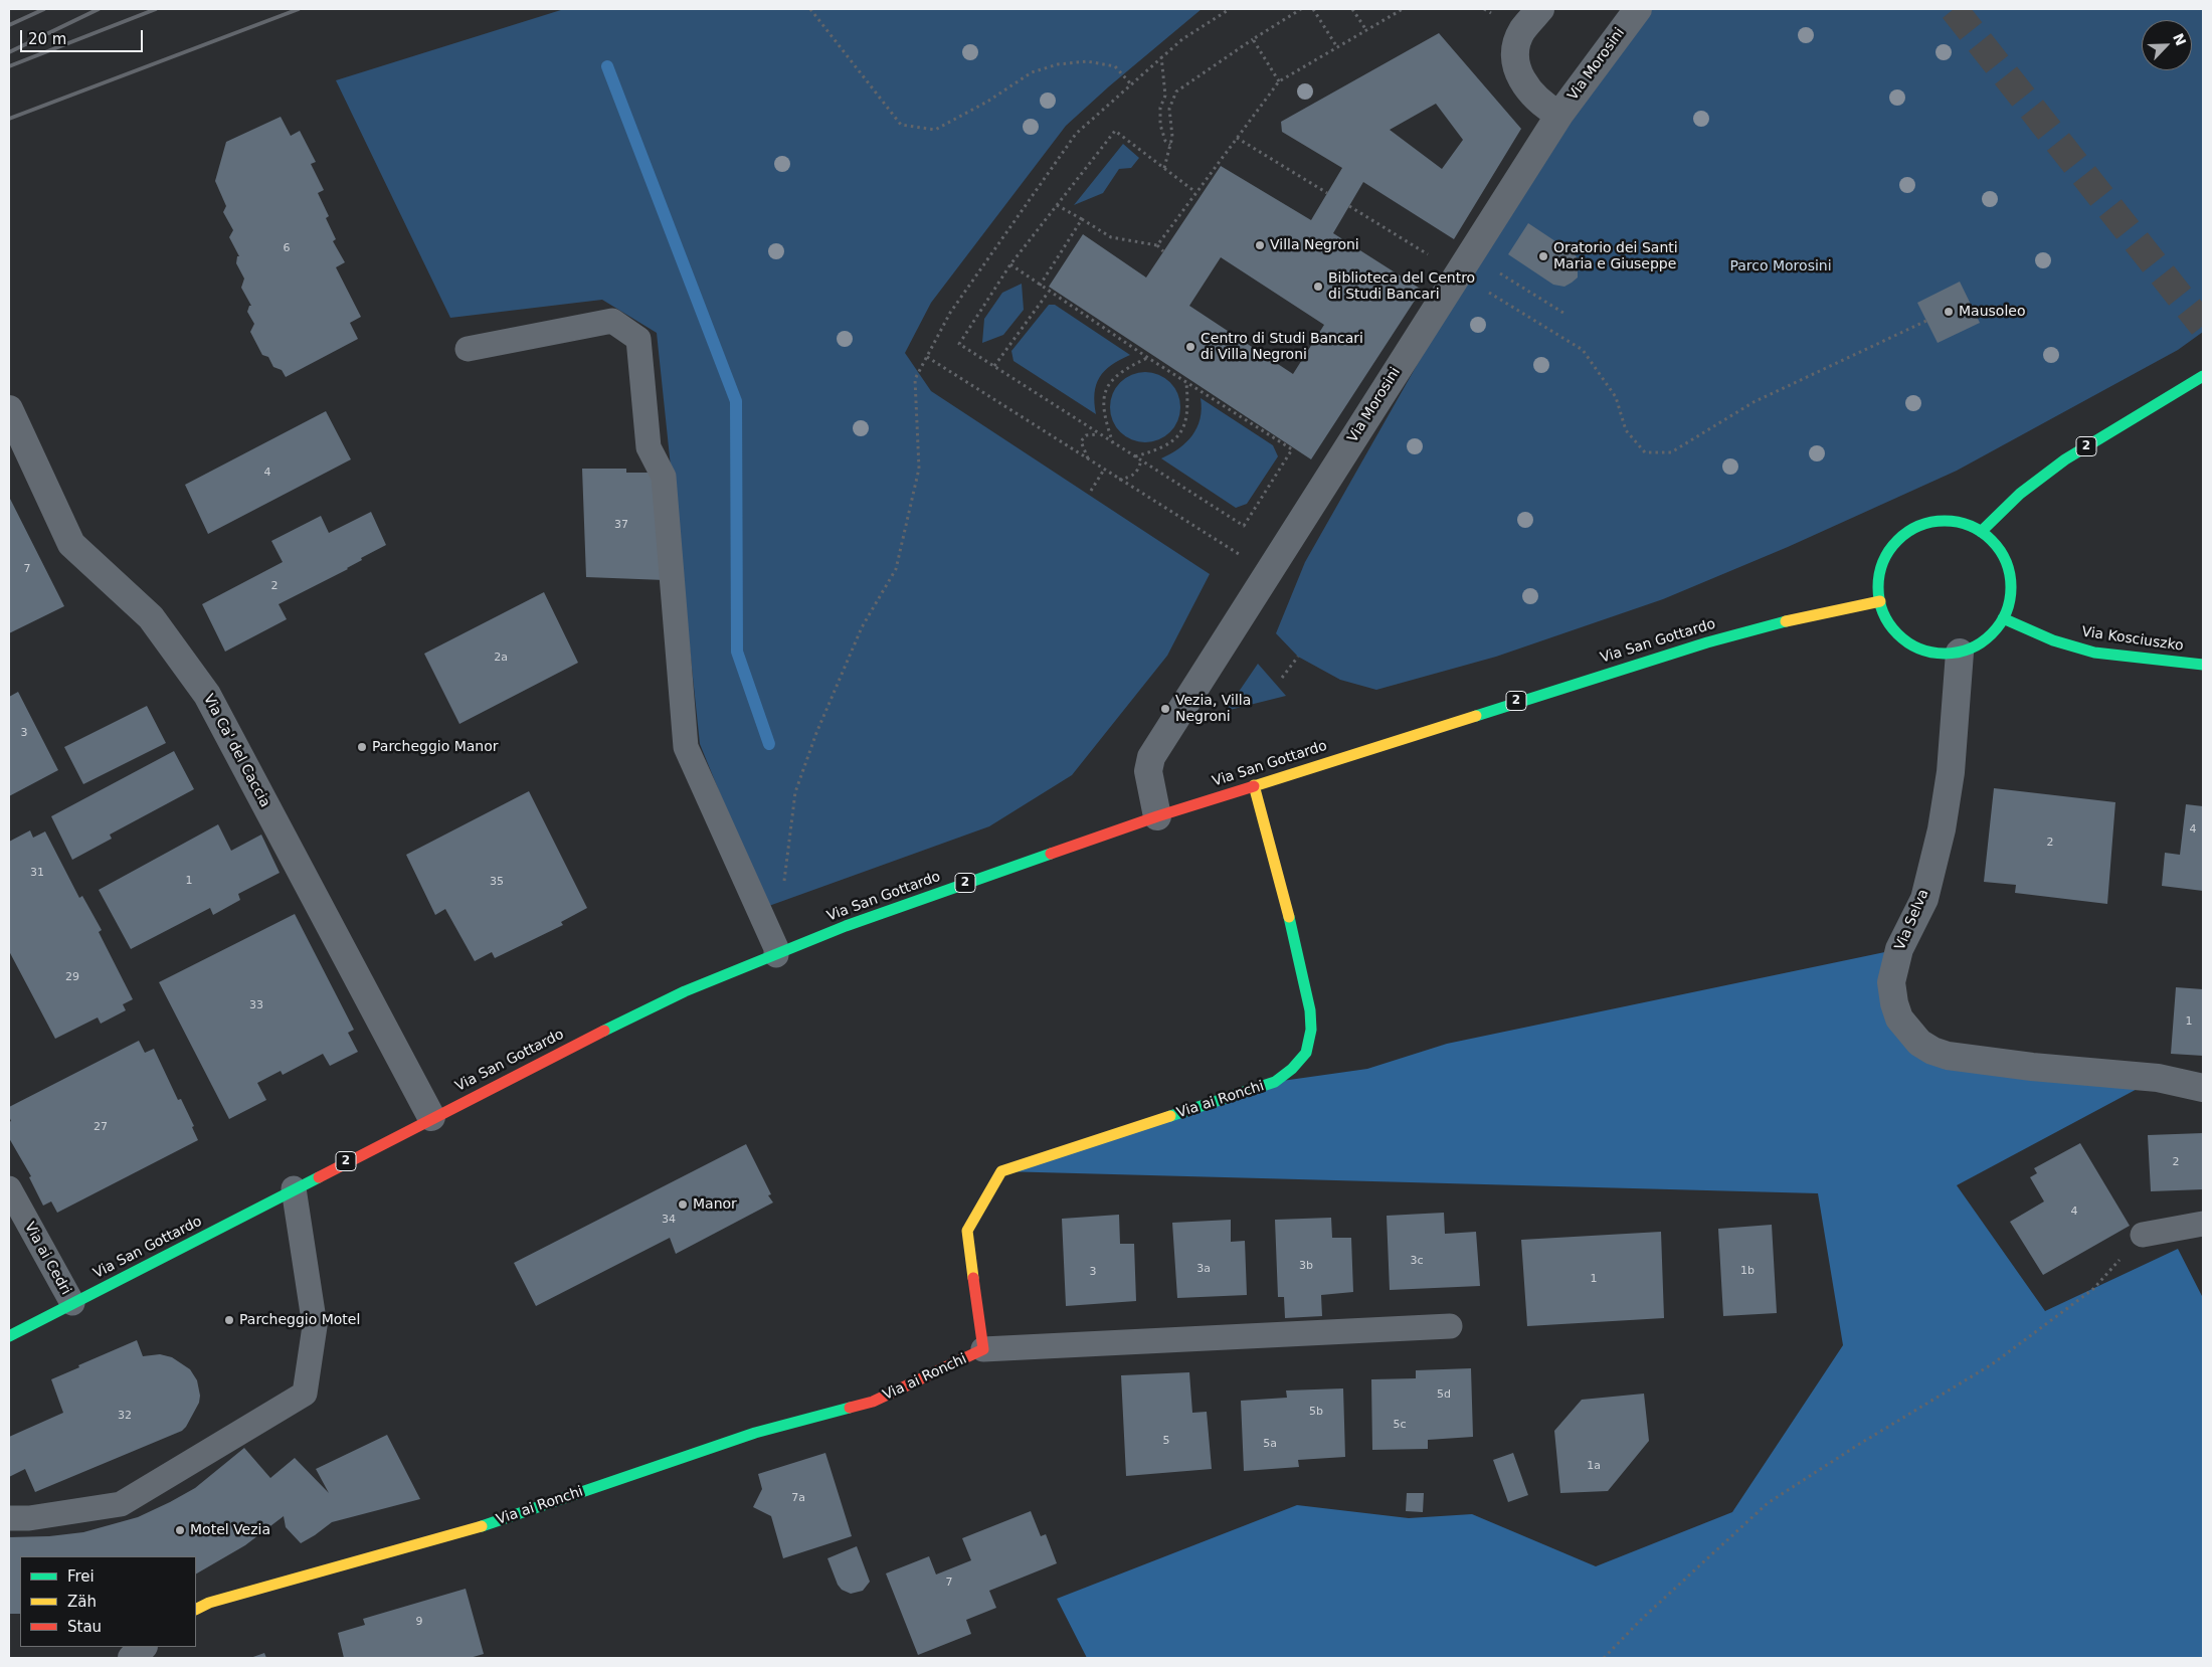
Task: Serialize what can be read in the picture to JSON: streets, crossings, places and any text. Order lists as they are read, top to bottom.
{
  "streets": {
    "main road": [
      "2",
      "Via Kosciuszko",
      "Via San Gottardo",
      "Via ai Ronchi"
    ],
    "street": ["Via Morosini", "Via Ca' del Caccia", "Via Selva"],
    "lane": ["Via ai Cedri"]
  },
  "crossings": [
    ["Via Morosini", "Via San Gottardo"],
    ["2", "Via Kosciuszko"],
    ["2", "Via San Gottardo"],
    ["2", "Via Selva"],
    ["Via Kosciuszko", "Via San Gottardo"],
    ["Via Kosciuszko", "Via Selva"],
    ["Via San Gottardo", "Via Ca' del Caccia"],
    ["Via San Gottardo", "Via Selva"],
    ["Via San Gottardo", "Via ai Ronchi"],
    ["Via San Gottardo", "Via ai Cedri"]
  ],
  "parks": ["Parco Morosini"],
  "places": [
    "Villa Negroni",
    "Oratorio dei Santi Maria e Giuseppe",
    "Biblioteca del Centro di Studi Bancari",
    "Mausoleo",
    "Centro di Studi Bancari di Villa Negroni",
    "Vezia, Villa Negroni",
    "Parcheggio Manor",
    "Manor",
    "Parcheggio Motel",
    "Motel Vezia"
  ],
  "house_numbers": [
    "6",
    "4",
    "37",
    "7",
    "2",
    "2a",
    "3",
    "4",
    "2",
    "31",
    "1",
    "35",
    "29",
    "33",
    "1",
    "27",
    "2",
    "4",
    "34",
    "3c",
    "3b",
    "3a",
    "1b",
    "3",
    "1",
    "5d",
    "5b",
    "32",
    "5c",
    "5",
    "5a",
    "1a",
    "7a",
    "7",
    "9"
  ],
  "legend": ["Frei", "Zäh", "Stau"],
  "scale_bar": "20 m",
  "north": "top right"
}
